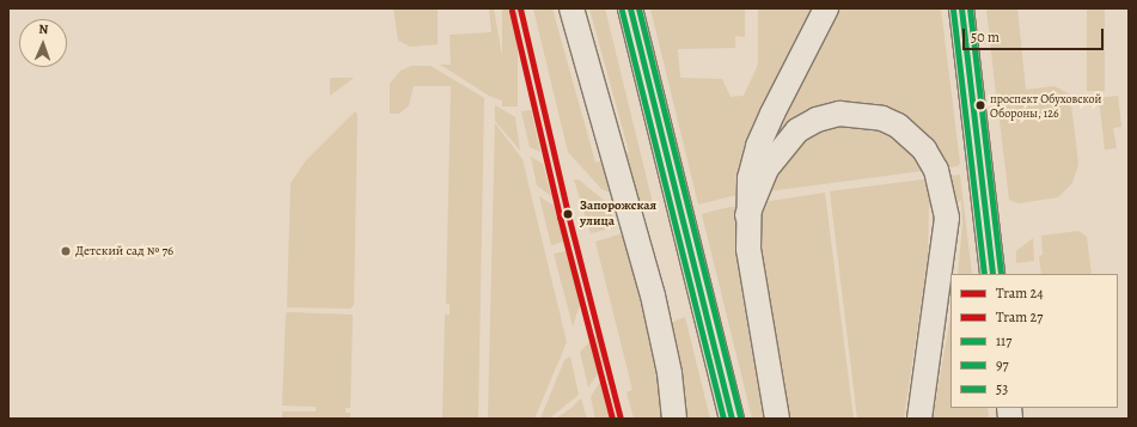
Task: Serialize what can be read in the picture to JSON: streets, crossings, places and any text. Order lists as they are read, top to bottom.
{
  "places": ["проспект Обуховской Обороны, 126", "Запорожская улица", "Детский сад № 76"],
  "lines": [
    "tram line 24",
    "transit line 117",
    "transit line 53",
    "transit line 97",
    "tram line 27"
  ],
  "legend": [
    "Tram 24",
    "Tram 27",
    "117",
    "97",
    "53"
  ],
  "scale_bar": "50 m",
  "north": "top"
}
